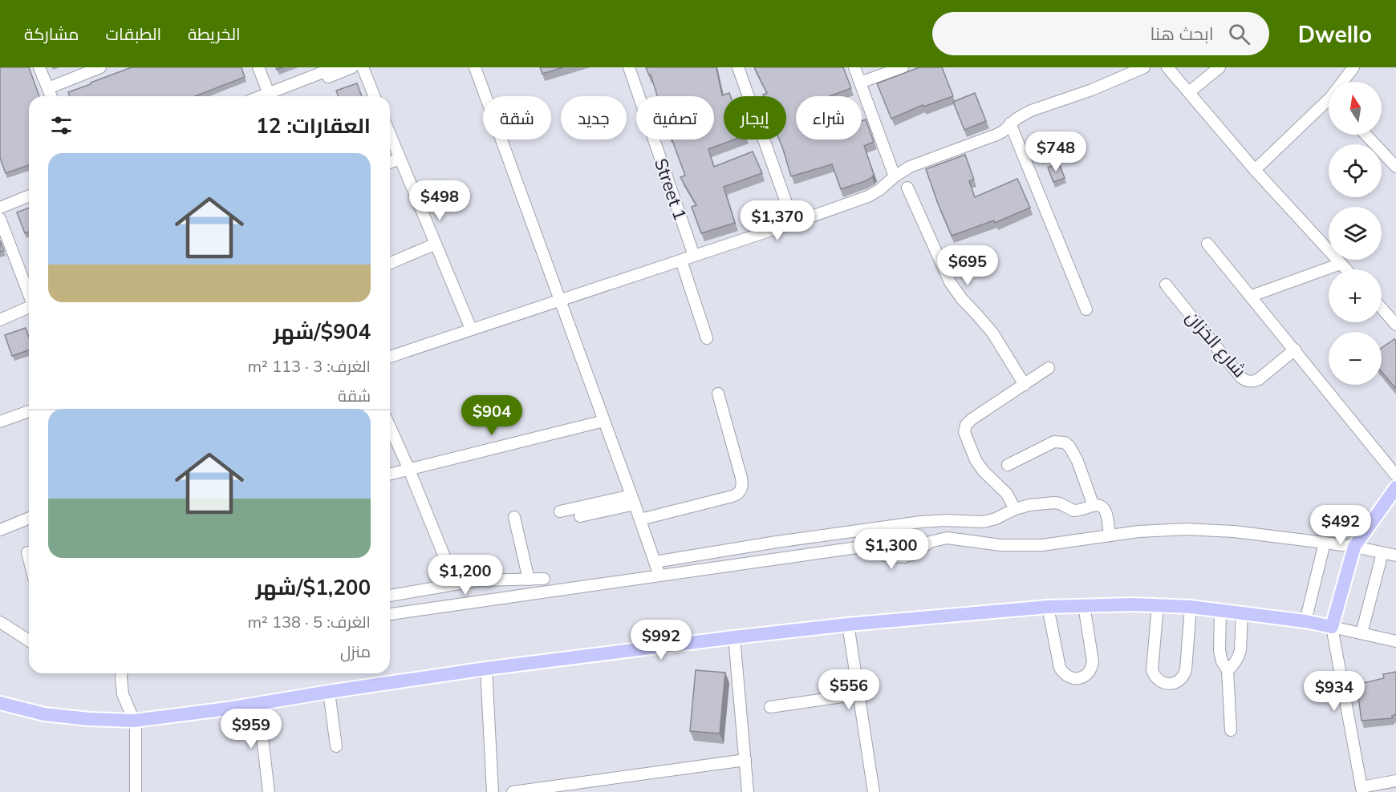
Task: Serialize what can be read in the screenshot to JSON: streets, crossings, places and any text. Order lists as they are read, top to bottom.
{
  "streets": {
    "street": ["Street 1", "شارع الخزان"]
  },
  "north": "top",
  "page": {
    "header": "Dwello",
    "search": "ابحث هنا",
    "nav": ["الخريطة", "الطبقات", "مشاركة"],
    "map_buttons": ["+", "−"],
    "chip": [
      "شراء",
      "إيجار",
      "تصفية",
      "جديد",
      "شقة"
    ],
    "heading": "العقارات: 12",
    "price": [
      "$748",
      "$498",
      "$1,370",
      "$695",
      "$904",
      "$492",
      "$1,300",
      "$1,200",
      "$992",
      "$556",
      "$934",
      "$959"
    ],
    "list": [
      {
        "name": "$904/شهر",
        "note": "الغرف: 3 · 113 m² · شقة"
      },
      {
        "name": "$1,200/شهر",
        "note": "الغرف: 5 · 138 m² · منزل"
      }
    ]
  }
}
